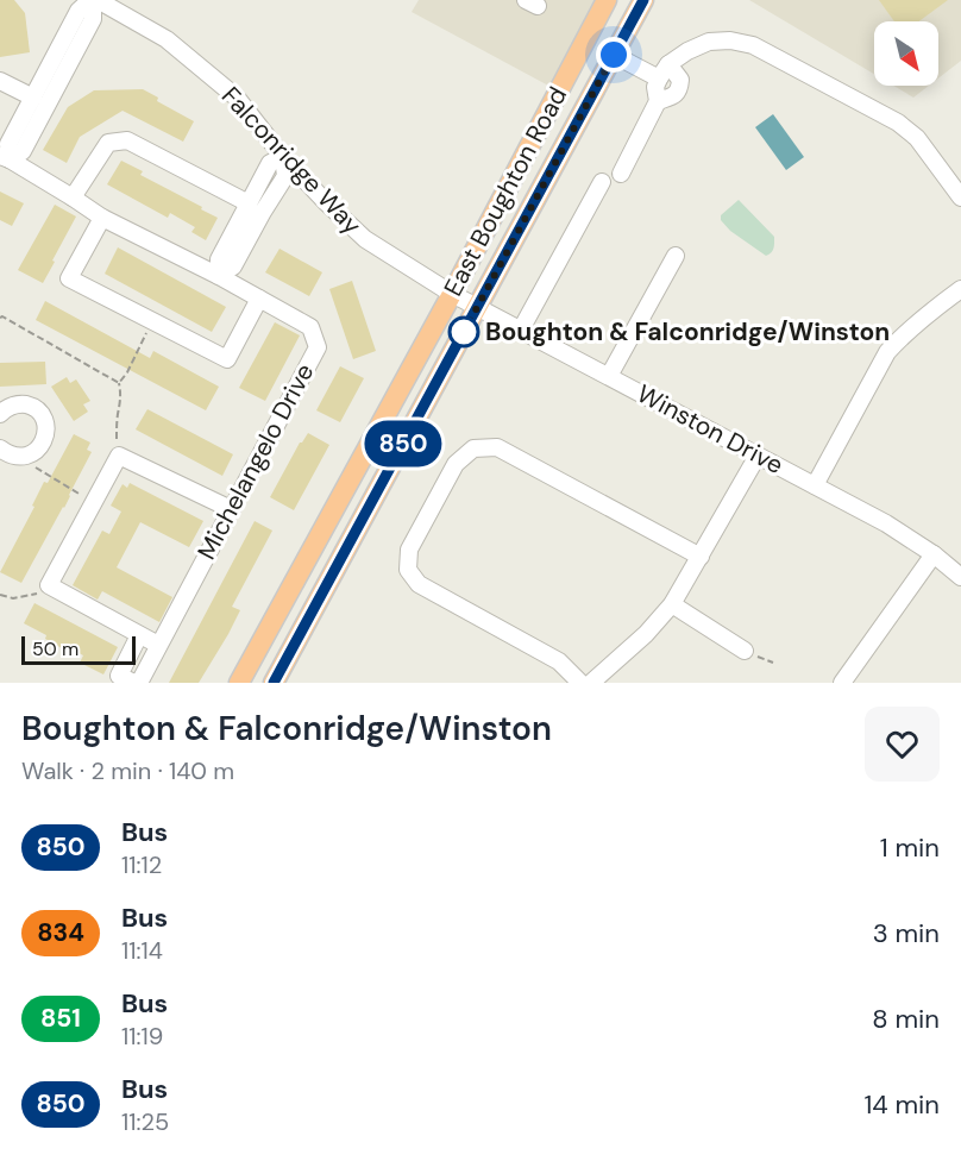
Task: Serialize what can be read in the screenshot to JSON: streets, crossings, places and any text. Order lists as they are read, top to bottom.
{
  "streets": {
    "main road": ["East Boughton Road"],
    "street": ["Falconridge Way", "Winston Drive", "Michelangelo Drive"]
  },
  "crossings": [
    ["Falconridge Way", "East Boughton Road"],
    ["Falconridge Way", "Winston Drive"],
    ["East Boughton Road", "Winston Drive"]
  ],
  "places": ["Boughton & Falconridge/Winston"],
  "lines": ["bus line 850"],
  "scale_bar": "50 m",
  "north": "bottom right",
  "page": {
    "on_map": "850",
    "scale": "50 m",
    "heading": ["Boughton & Falconridge/Winston", "Walk · 2 min · 140 m"],
    "list": [
      {
        "mark": "850",
        "name": "Bus",
        "note": "11:12",
        "value": "1 min"
      },
      {
        "mark": "834",
        "name": "Bus",
        "note": "11:14",
        "value": "3 min"
      },
      {
        "mark": "851",
        "name": "Bus",
        "note": "11:19",
        "value": "8 min"
      },
      {
        "mark": "850",
        "name": "Bus",
        "note": "11:25",
        "value": "14 min"
      }
    ]
  }
}
